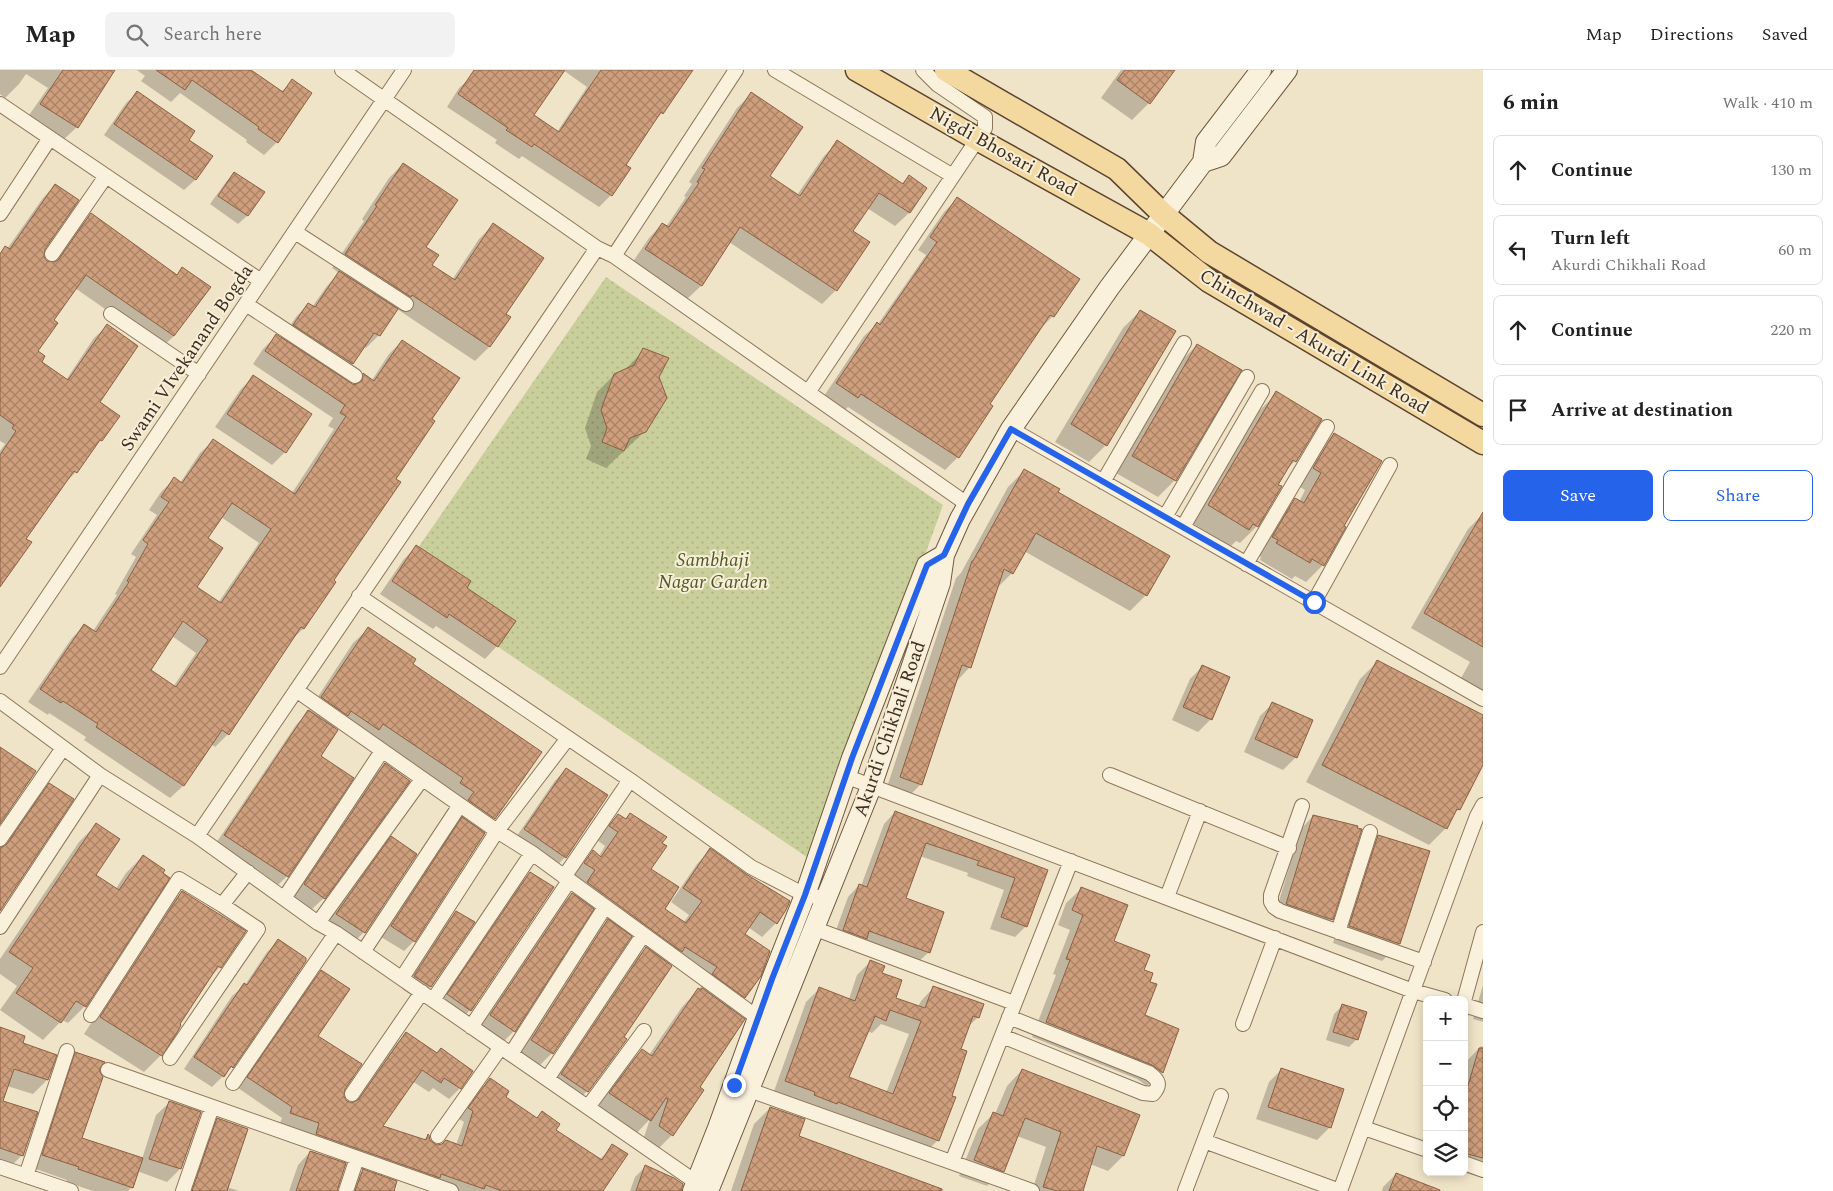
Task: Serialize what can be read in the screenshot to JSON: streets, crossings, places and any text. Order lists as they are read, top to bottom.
{
  "streets": {
    "main road": ["Nigdi Bhosari Road", "Chinchwad - Akurdi Link Road", "Akurdi Chikhali Road"],
    "street": ["Swami VIvekanand Bogda"]
  },
  "crossings": [
    ["Nigdi Bhosari Road", "Chinchwad - Akurdi Link Road"],
    ["Nigdi Bhosari Road", "Akurdi Chikhali Road"],
    ["Chinchwad - Akurdi Link Road", "Akurdi Chikhali Road"]
  ],
  "parks": ["Sambhaji Nagar Garden"],
  "page": {
    "header": "Map",
    "search": "Search here",
    "nav": ["Map", "Directions", "Saved"],
    "heading": ["6 min", "Walk · 410 m"],
    "list": [
      ["Continue", "130 m"],
      ["Turn left", "Akurdi Chikhali Road", "60 m"],
      ["Continue", "220 m"],
      "Arrive at destination"
    ],
    "buttons": ["Save", "Share"],
    "map_buttons": ["+", "−"]
  }
}
